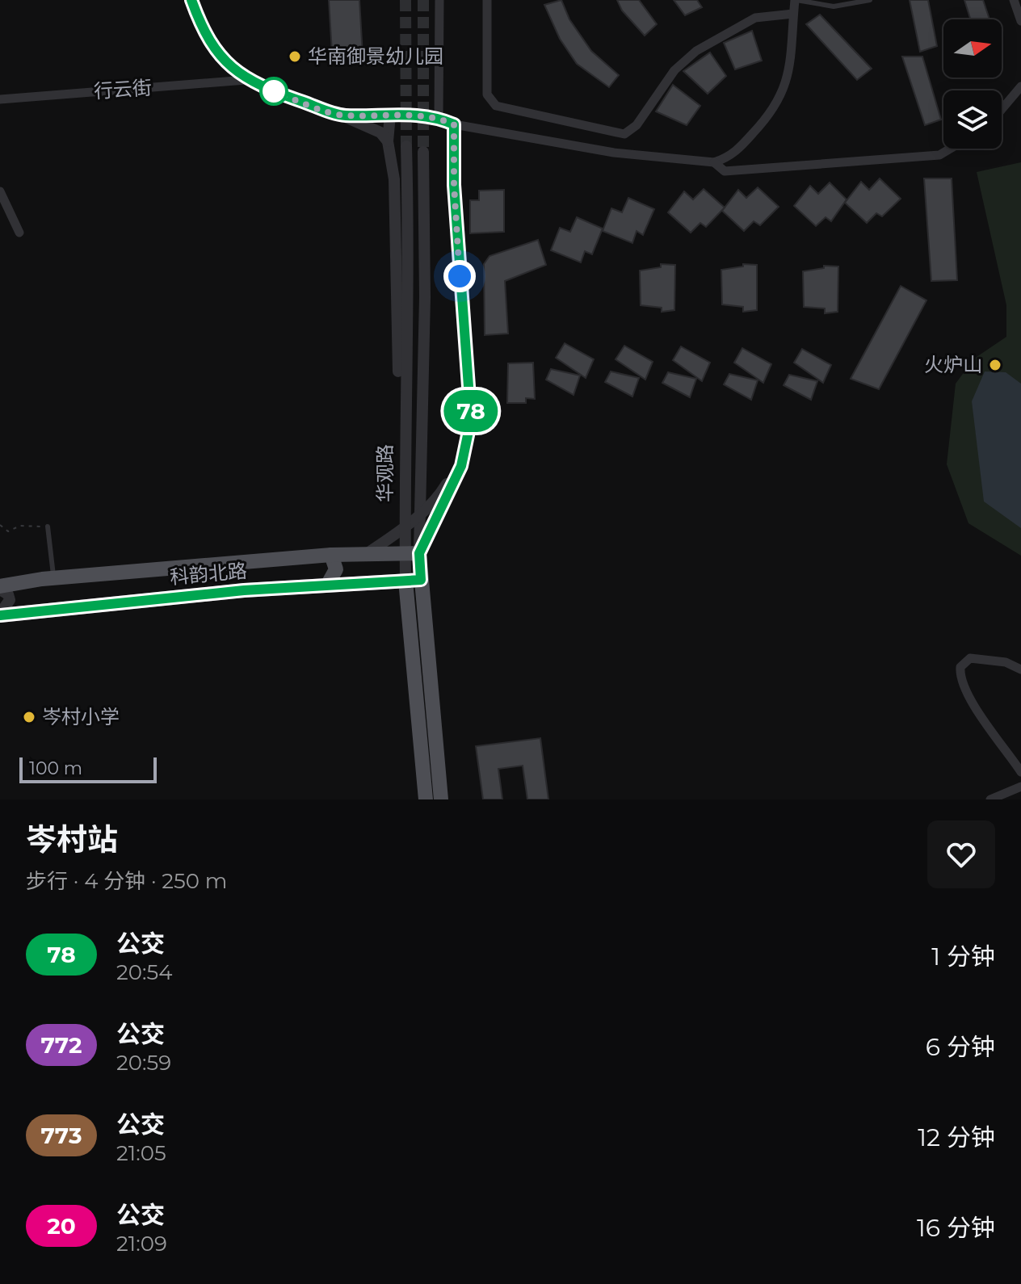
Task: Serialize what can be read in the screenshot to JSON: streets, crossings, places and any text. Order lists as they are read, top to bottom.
{
  "streets": {
    "main road": ["华观路", "科韵北路"],
    "street": ["行云街"]
  },
  "crossings": [
    ["华观路", "科韵北路"]
  ],
  "places": ["华南御景幼儿园", "火炉山", "岑村小学"],
  "lines": ["bus line 78"],
  "scale_bar": "100 m",
  "north": "right",
  "page": {
    "on_map": "78",
    "scale": "100 m",
    "heading": ["岑村站", "步行 · 4 分钟 · 250 m"],
    "list": [
      {
        "mark": "78",
        "name": "公交",
        "note": "20:54",
        "value": "1 分钟"
      },
      {
        "mark": "772",
        "name": "公交",
        "note": "20:59",
        "value": "6 分钟"
      },
      {
        "mark": "773",
        "name": "公交",
        "note": "21:05",
        "value": "12 分钟"
      },
      {
        "mark": "20",
        "name": "公交",
        "note": "21:09",
        "value": "16 分钟"
      }
    ]
  }
}
